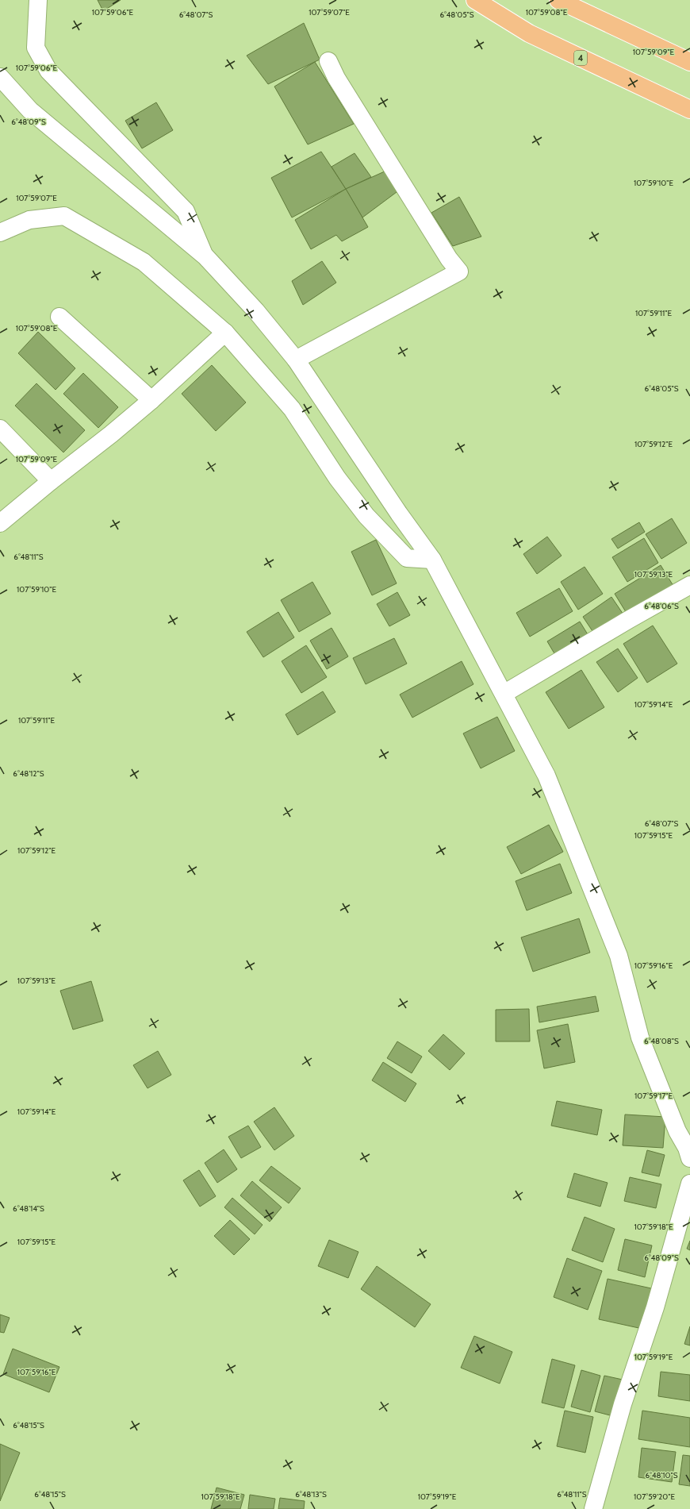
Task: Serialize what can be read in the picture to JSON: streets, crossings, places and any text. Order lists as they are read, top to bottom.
{
  "streets": {
    "highway": ["4"]
  },
  "coordinates": [
    "107°59'06\"E",
    "107°59'07\"E",
    "107°59'08\"E",
    "6°48'07\"S",
    "6°48'05\"S",
    "107°59'09\"E",
    "6°48'09\"S",
    "107°59'10\"E",
    "107°59'11\"E",
    "107°59'12\"E",
    "6°48'11\"S",
    "107°59'13\"E",
    "6°48'06\"S",
    "107°59'14\"E",
    "6°48'12\"S",
    "107°59'15\"E",
    "107°59'16\"E",
    "6°48'08\"S",
    "107°59'17\"E",
    "6°48'14\"S",
    "107°59'18\"E",
    "107°59'19\"E",
    "6°48'15\"S",
    "6°48'10\"S",
    "6°48'13\"S",
    "107°59'20\"E"
  ]
}
